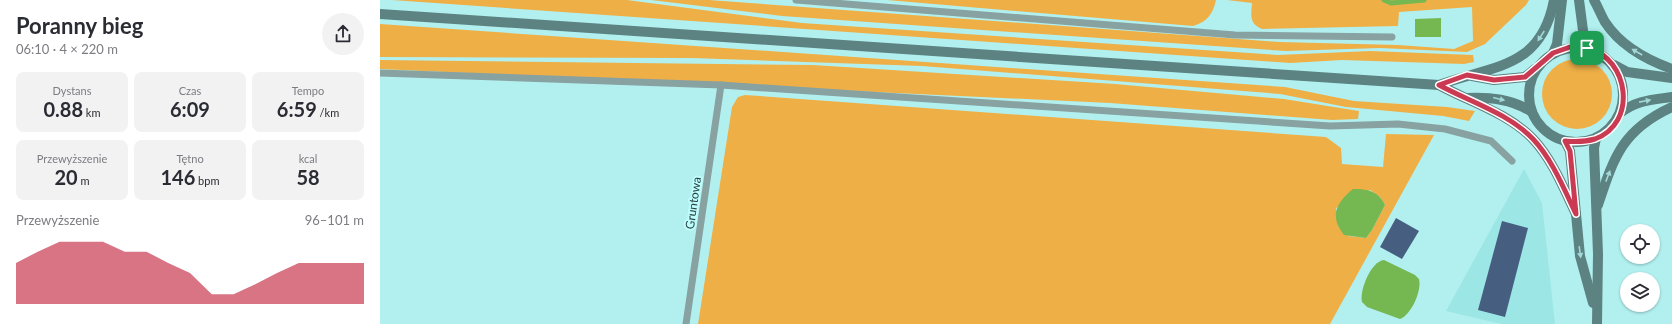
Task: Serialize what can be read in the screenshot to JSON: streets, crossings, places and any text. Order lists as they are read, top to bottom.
{
  "streets": {
    "lane": ["Gruntowa"]
  },
  "page": {
    "heading": ["Poranny bieg", "06:10 · 4 × 220 m"],
    "stats": [
      ["Dystans", "0.88 km"],
      ["Czas", "6:09"],
      ["Tempo", "6:59 /km"],
      ["Przewyższenie", "20 m"],
      ["Tętno", "146 bpm"],
      ["kcal", "58"]
    ],
    "chart": ["Przewyższenie", "96–101 m"]
  }
}
